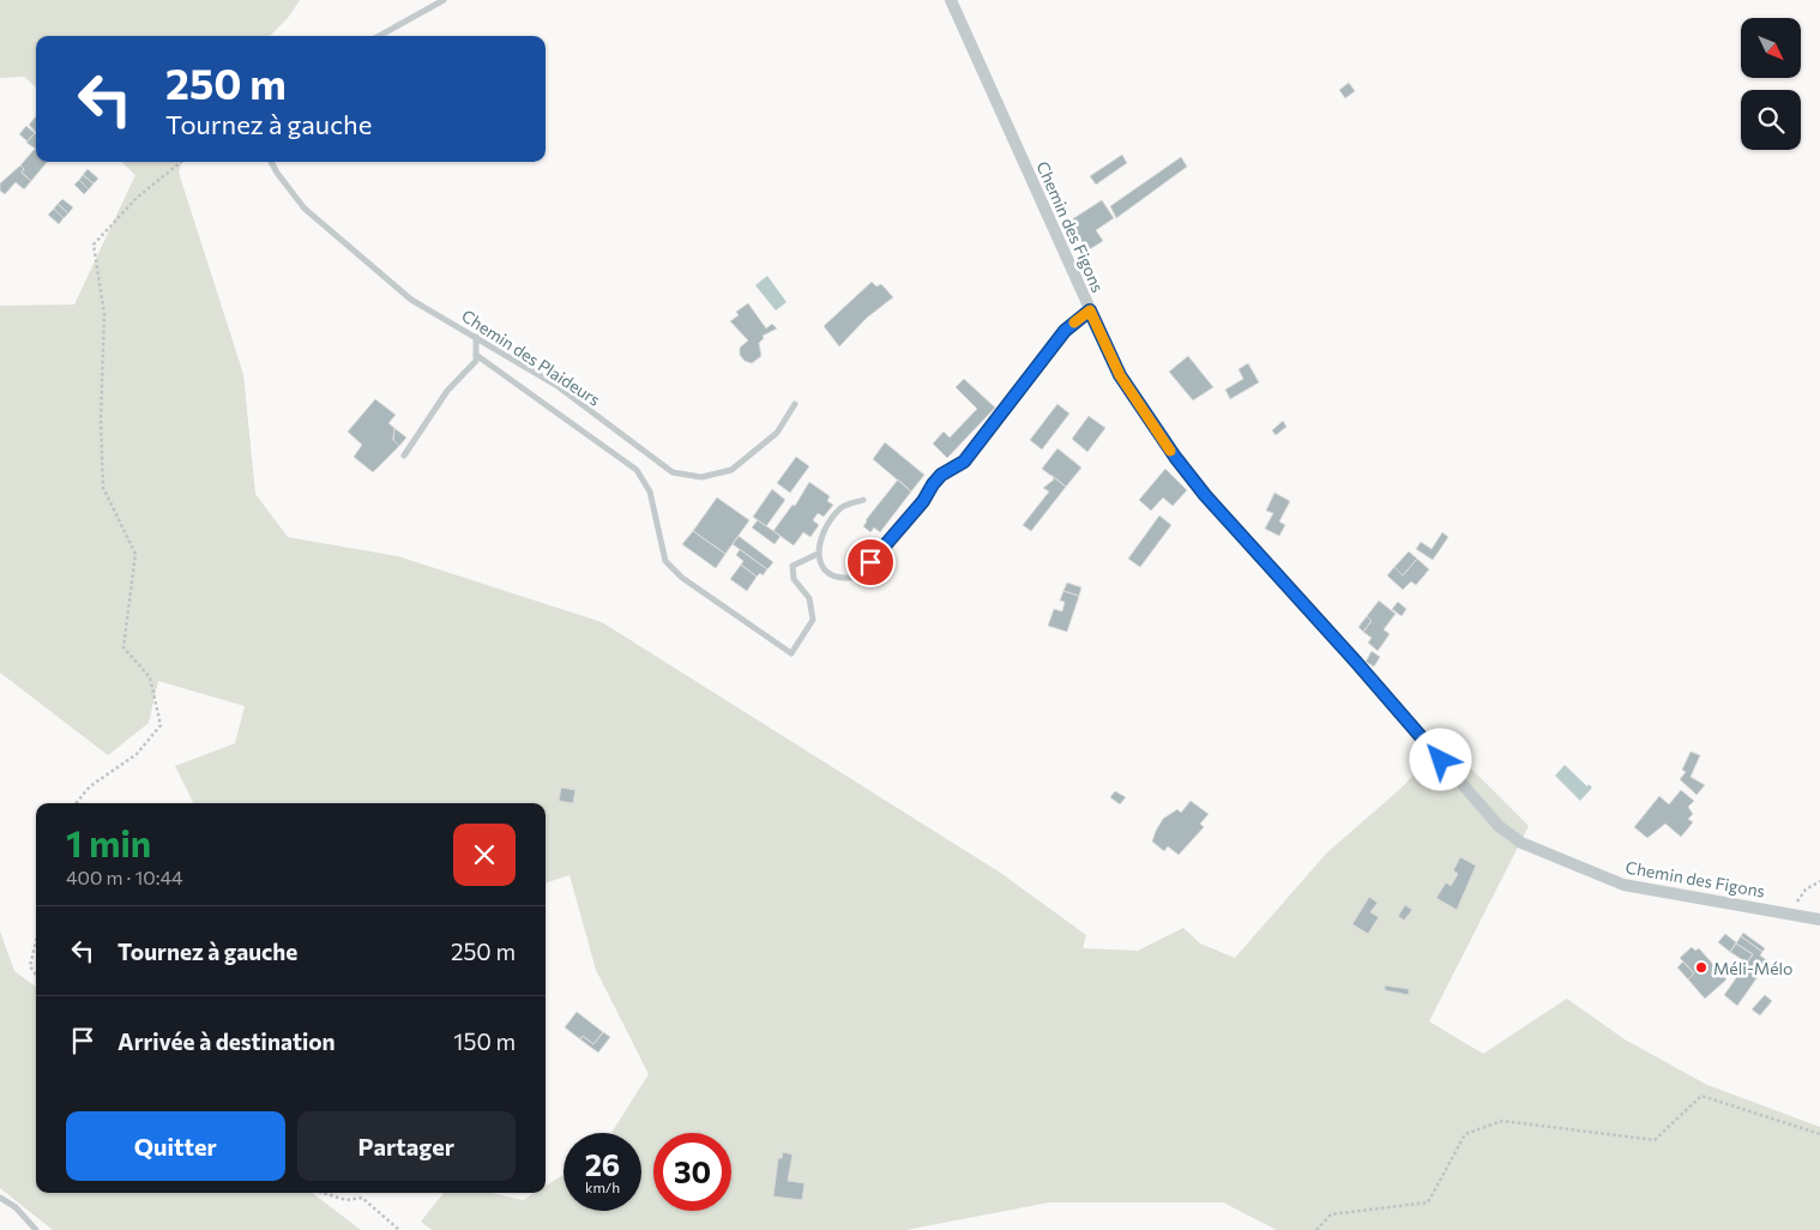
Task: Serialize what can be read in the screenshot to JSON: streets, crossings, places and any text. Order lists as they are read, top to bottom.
{
  "streets": {
    "street": ["Chemin des Figons"],
    "lane": ["Chemin des Plaideurs"]
  },
  "places": ["Méli-Mélo"],
  "north": "bottom right",
  "page": {
    "turn": ["250 m", "Tournez à gauche"],
    "heading": ["1 min", "400 m · 10:44"],
    "list": [
      {
        "name": "Tournez à gauche",
        "value": "250 m"
      },
      {
        "name": "Arrivée à destination",
        "value": "150 m"
      }
    ],
    "buttons": ["Quitter", "Partager"],
    "speed": "26 km/h",
    "limit": "30"
  }
}
